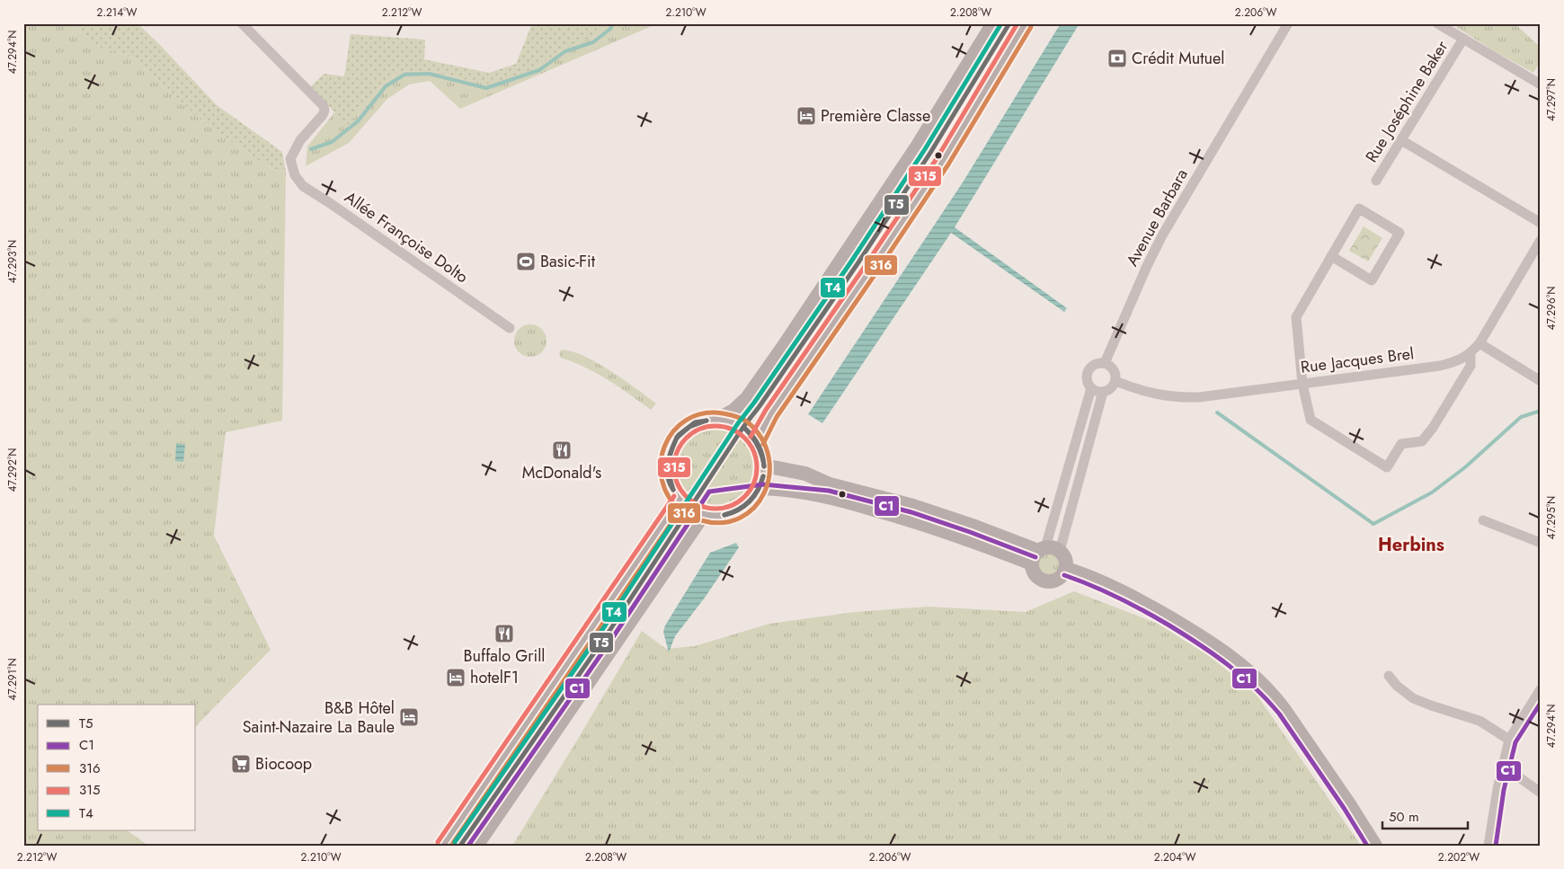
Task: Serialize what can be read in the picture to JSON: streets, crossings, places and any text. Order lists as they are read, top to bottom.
{
  "streets": {
    "street": [
      "Rue Joséphine Baker",
      "Avenue Barbara",
      "Allée Françoise Dolto",
      "Rue Jacques Brel"
    ]
  },
  "crossings": [
    ["Avenue Barbara", "Rue Jacques Brel"]
  ],
  "districts": ["Herbins"],
  "places": {
    "bank": ["Crédit Mutuel"],
    "hotel": ["Première Classe", "hotelF1", "B&B Hôtel Saint-Nazaire La Baule"],
    "sports": ["Basic-Fit"],
    "restaurant": ["McDonald's", "Buffalo Grill"],
    "supermarket": ["Biocoop"]
  },
  "lines": [
    "transit line T5",
    "transit line 315",
    "transit line T4",
    "transit line 316",
    "transit line C1"
  ],
  "legend": [
    "T5",
    "C1",
    "316",
    "315",
    "T4"
  ],
  "scale_bar": "50 m",
  "coordinates": [
    "2.214°W",
    "2.212°W",
    "2.210°W",
    "2.208°W",
    "2.206°W",
    "47.294°N",
    "47.297°N",
    "47.293°N",
    "47.296°N",
    "47.292°N",
    "47.295°N",
    "47.291°N",
    "2.204°W",
    "2.202°W"
  ]
}
